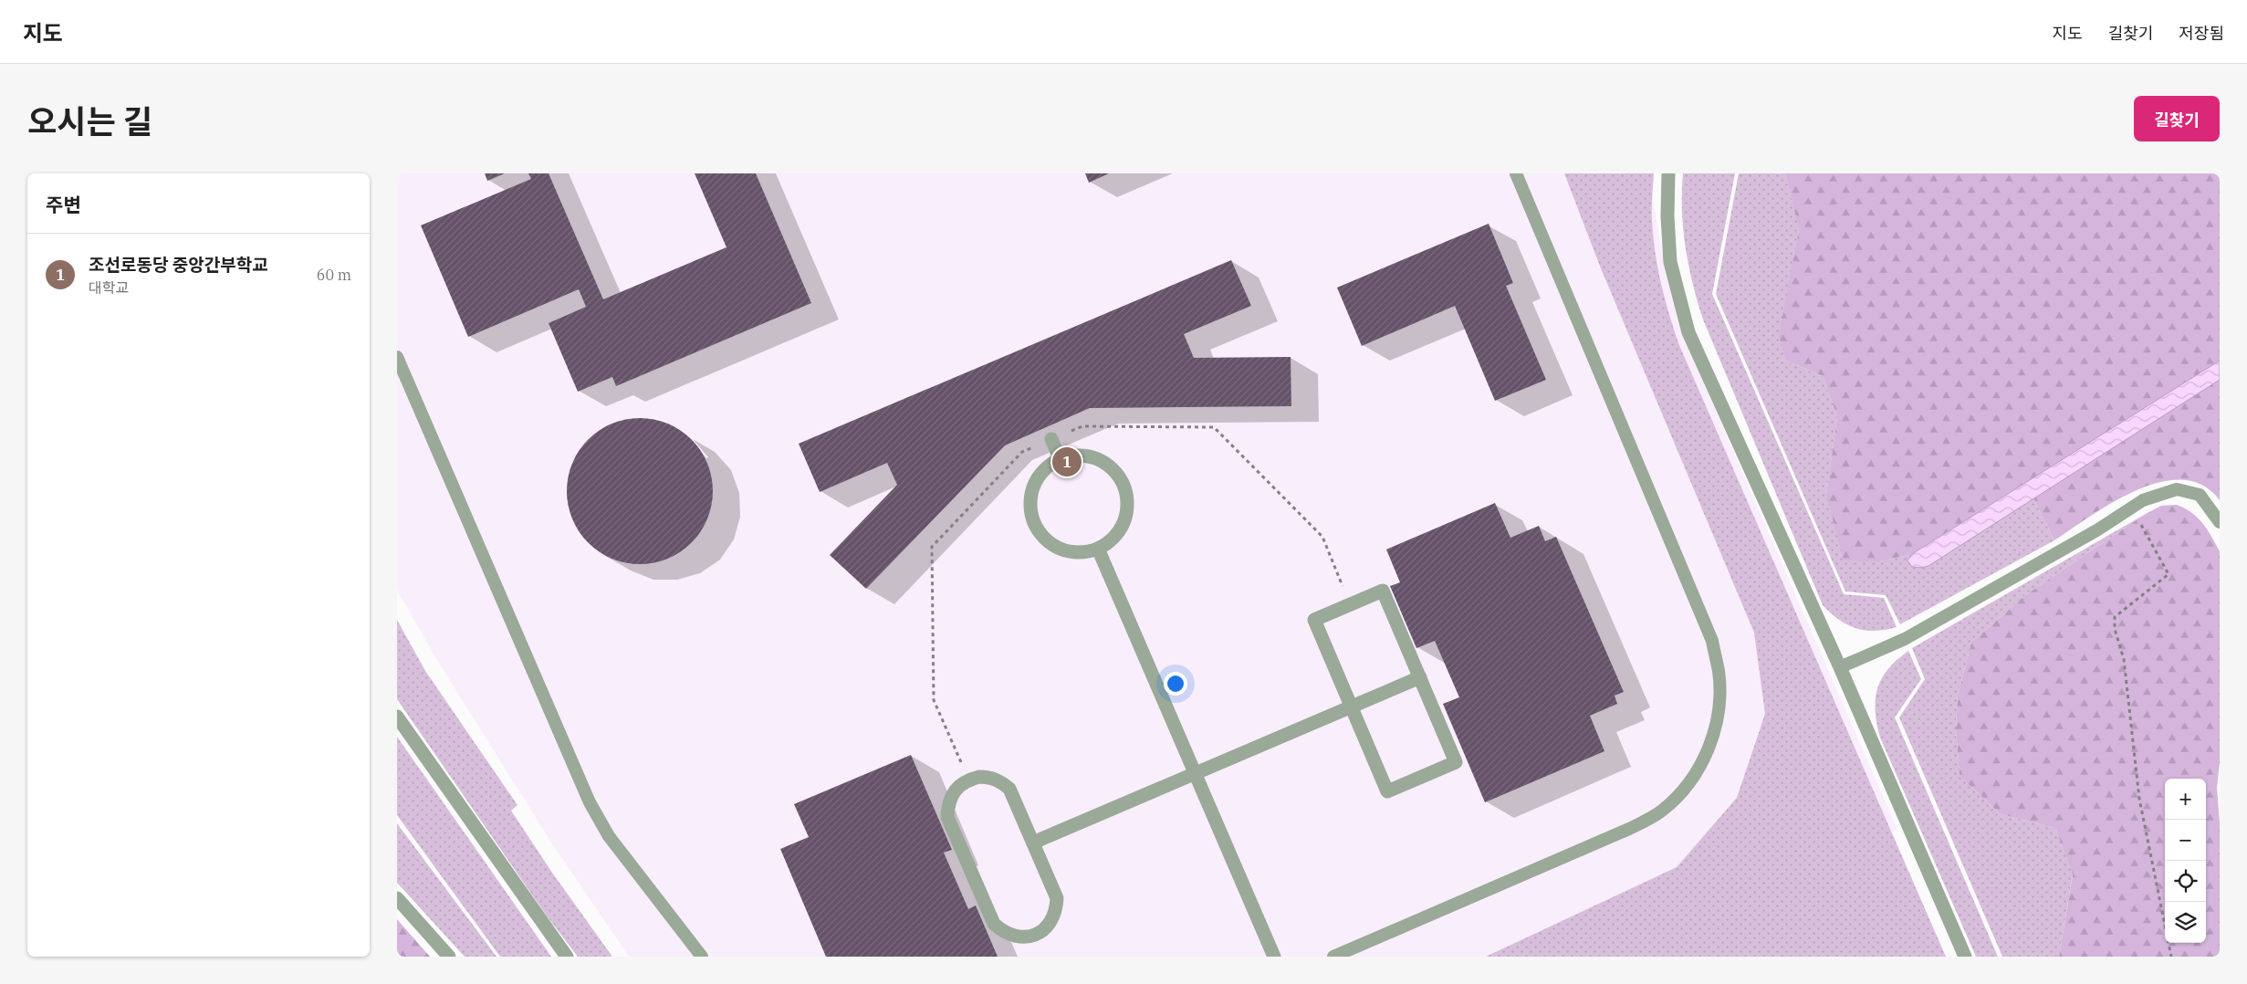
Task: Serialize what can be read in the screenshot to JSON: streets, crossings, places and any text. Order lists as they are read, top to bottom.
{
  "page": {
    "header": "지도",
    "nav": ["지도", "길찾기", "저장됨"],
    "title": "오시는 길",
    "buttons": "길찾기",
    "heading": "주변",
    "list": [
      {
        "mark": "1",
        "name": "조선로동당 중앙간부학교",
        "note": "대학교",
        "value": "60 m"
      }
    ],
    "pins": "1",
    "map_buttons": ["+", "−"]
  }
}
